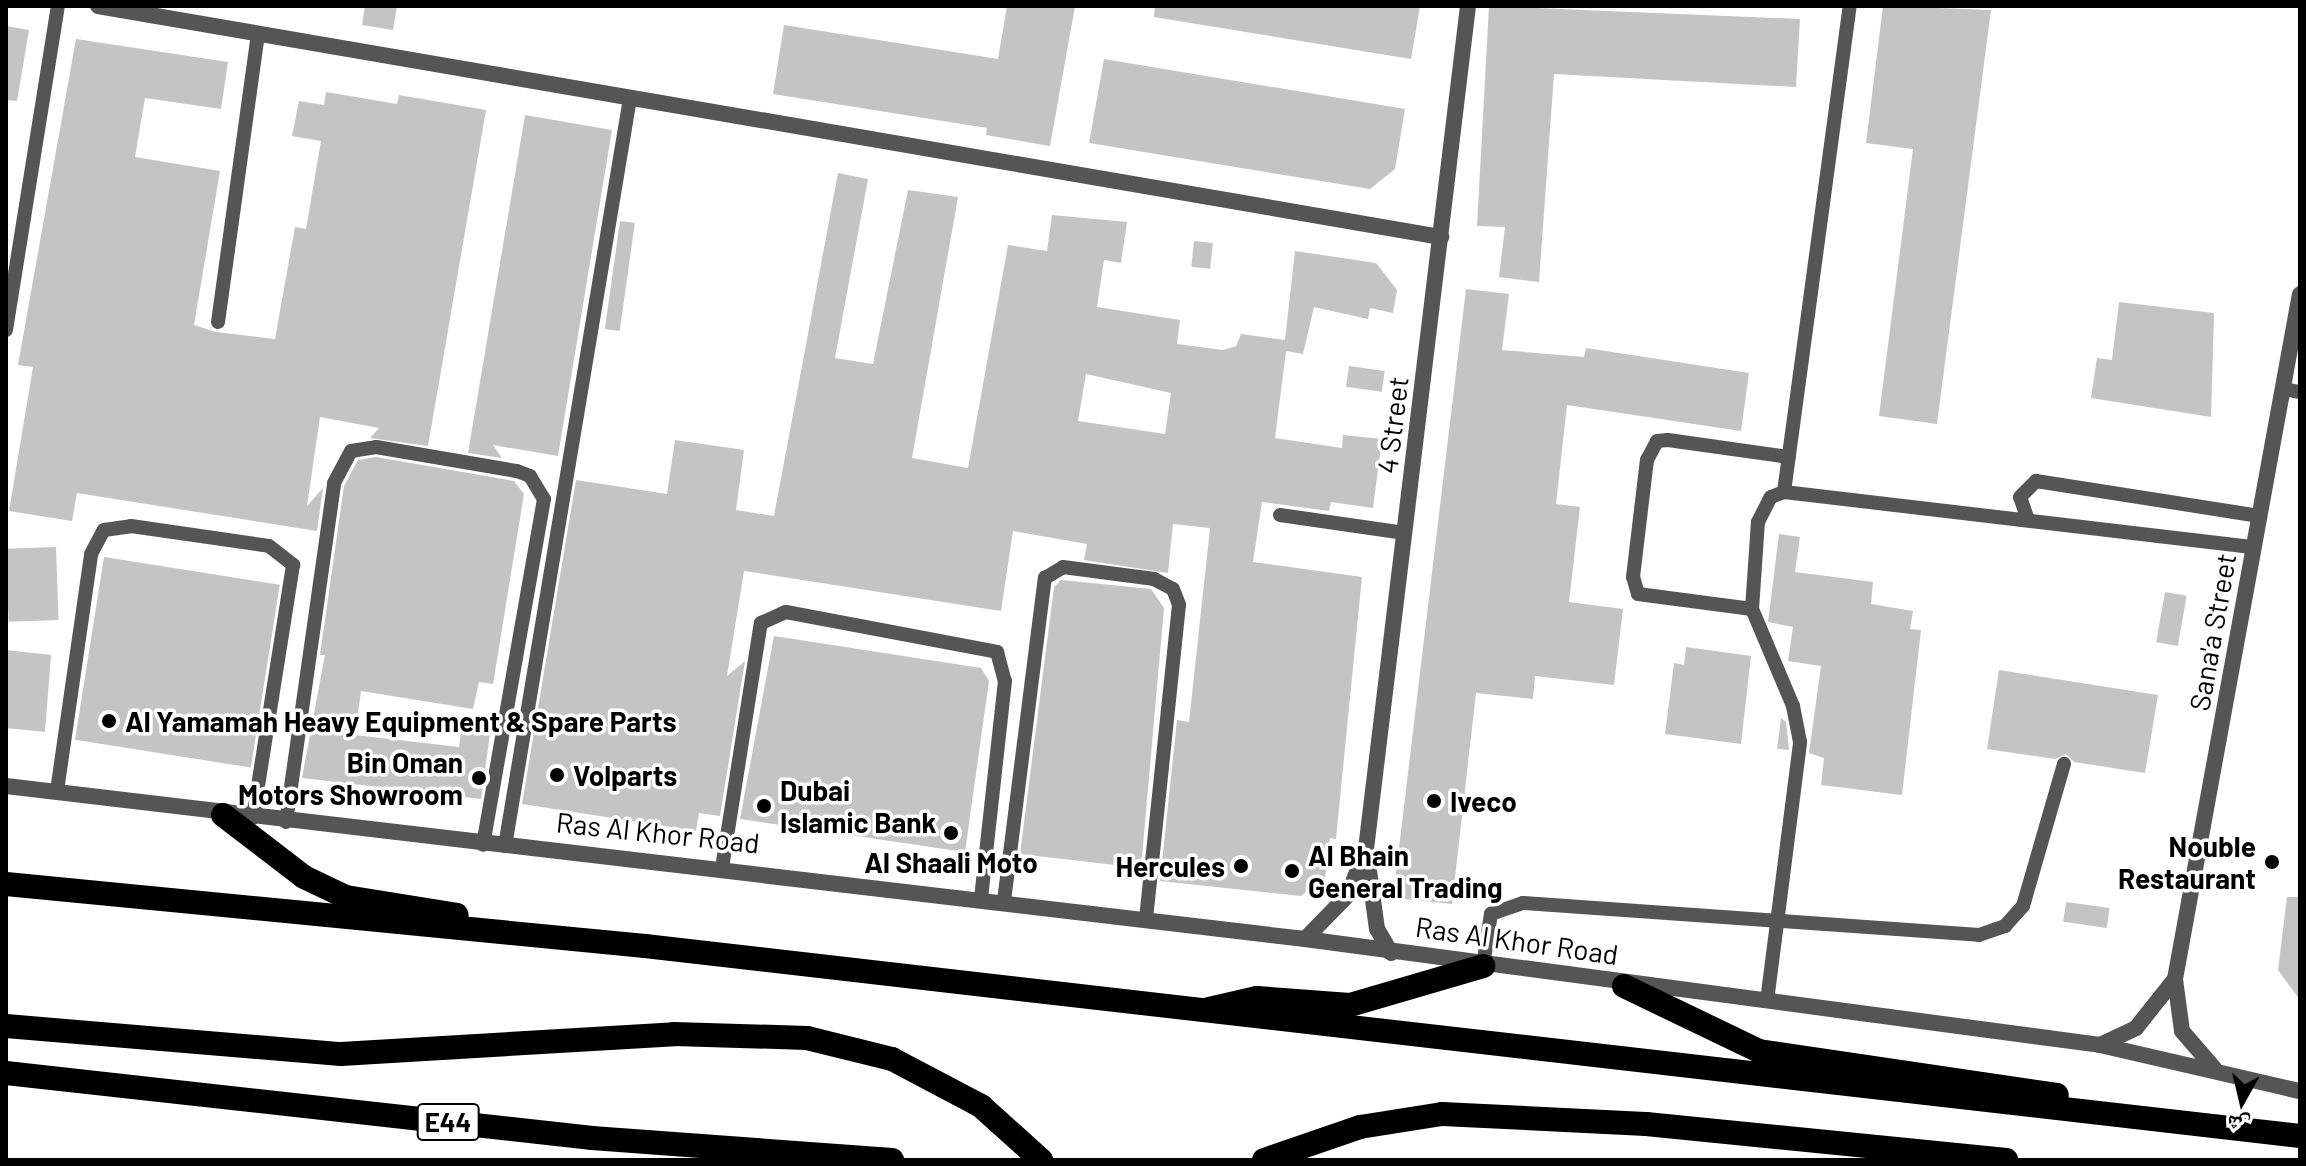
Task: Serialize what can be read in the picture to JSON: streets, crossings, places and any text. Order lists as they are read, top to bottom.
{
  "streets": {
    "highway": ["E44"],
    "street": ["4 Street", "Sana'a Street", "Ras Al Khor Road"]
  },
  "crossings": [
    ["4 Street", "Ras Al Khor Road"],
    ["Sana'a Street", "Ras Al Khor Road"]
  ],
  "places": [
    "Al Yamamah Heavy Equipment & Spare Parts",
    "Volparts",
    "Bin Oman Motors Showroom",
    "Iveco",
    "Dubai Islamic Bank",
    "Al Shaali Moto",
    "Nouble Restaurant",
    "Hercules",
    "Al Bhain General Trading"
  ],
  "north": "bottom"
}
